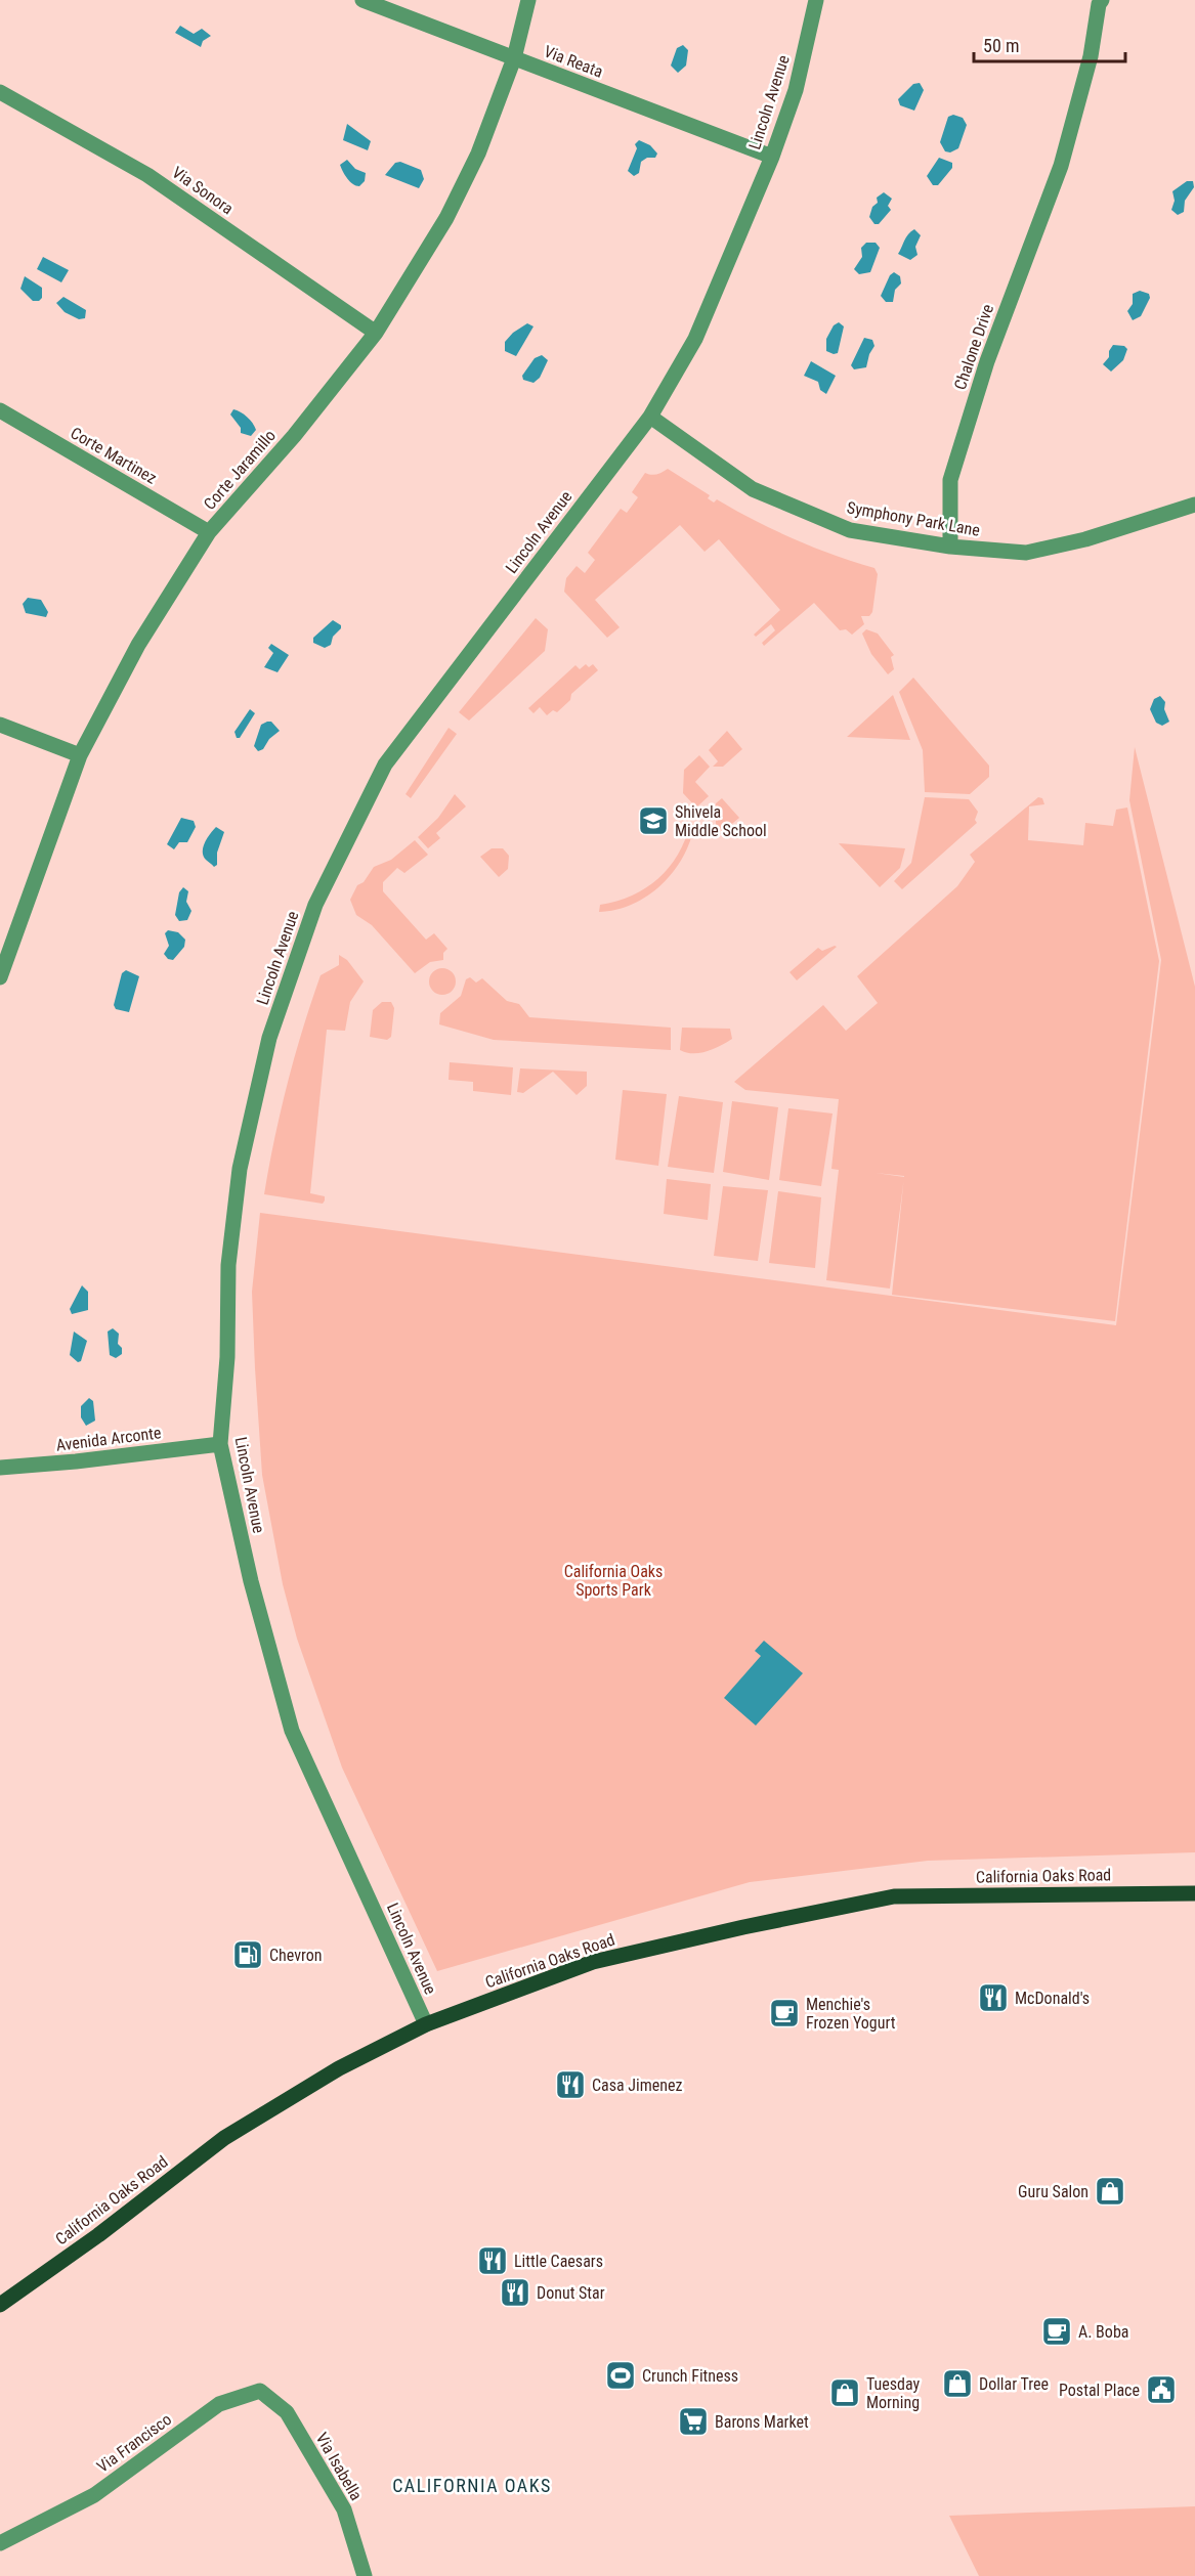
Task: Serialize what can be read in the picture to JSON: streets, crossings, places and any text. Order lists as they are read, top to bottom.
{
  "streets": {
    "main road": ["California Oaks Road"],
    "street": [
      "Via Reata",
      "Lincoln Avenue",
      "Via Sonora",
      "Chalone Drive",
      "Corte Martinez",
      "Corte Jaramillo",
      "Symphony Park Lane",
      "Avenida Arconte",
      "Via Francisco",
      "Via Isabella"
    ]
  },
  "crossings": [
    ["Via Reata", "Lincoln Avenue"],
    ["Via Reata", "Corte Jaramillo"],
    ["Lincoln Avenue", "Symphony Park Lane"],
    ["Lincoln Avenue", "Avenida Arconte"],
    ["Lincoln Avenue", "California Oaks Road"],
    ["Via Sonora", "Corte Jaramillo"],
    ["Chalone Drive", "Symphony Park Lane"],
    ["Corte Martinez", "Corte Jaramillo"],
    ["Via Francisco", "Via Isabella"]
  ],
  "districts": ["CALIFORNIA OAKS"],
  "parks": ["California Oaks Sports Park"],
  "places": {
    "school or university": ["Shivela Middle School"],
    "fuel station": ["Chevron"],
    "restaurant": [
      "McDonald's",
      "Casa Jimenez",
      "Little Caesars",
      "Donut Star"
    ],
    "cafe": ["Menchie's Frozen Yogurt", "A. Boba"],
    "shop": ["Guru Salon", "Dollar Tree", "Tuesday Morning"],
    "sports": ["Crunch Fitness"],
    "public building": ["Postal Place"],
    "supermarket": ["Barons Market"]
  },
  "scale_bar": "50 m"
}
